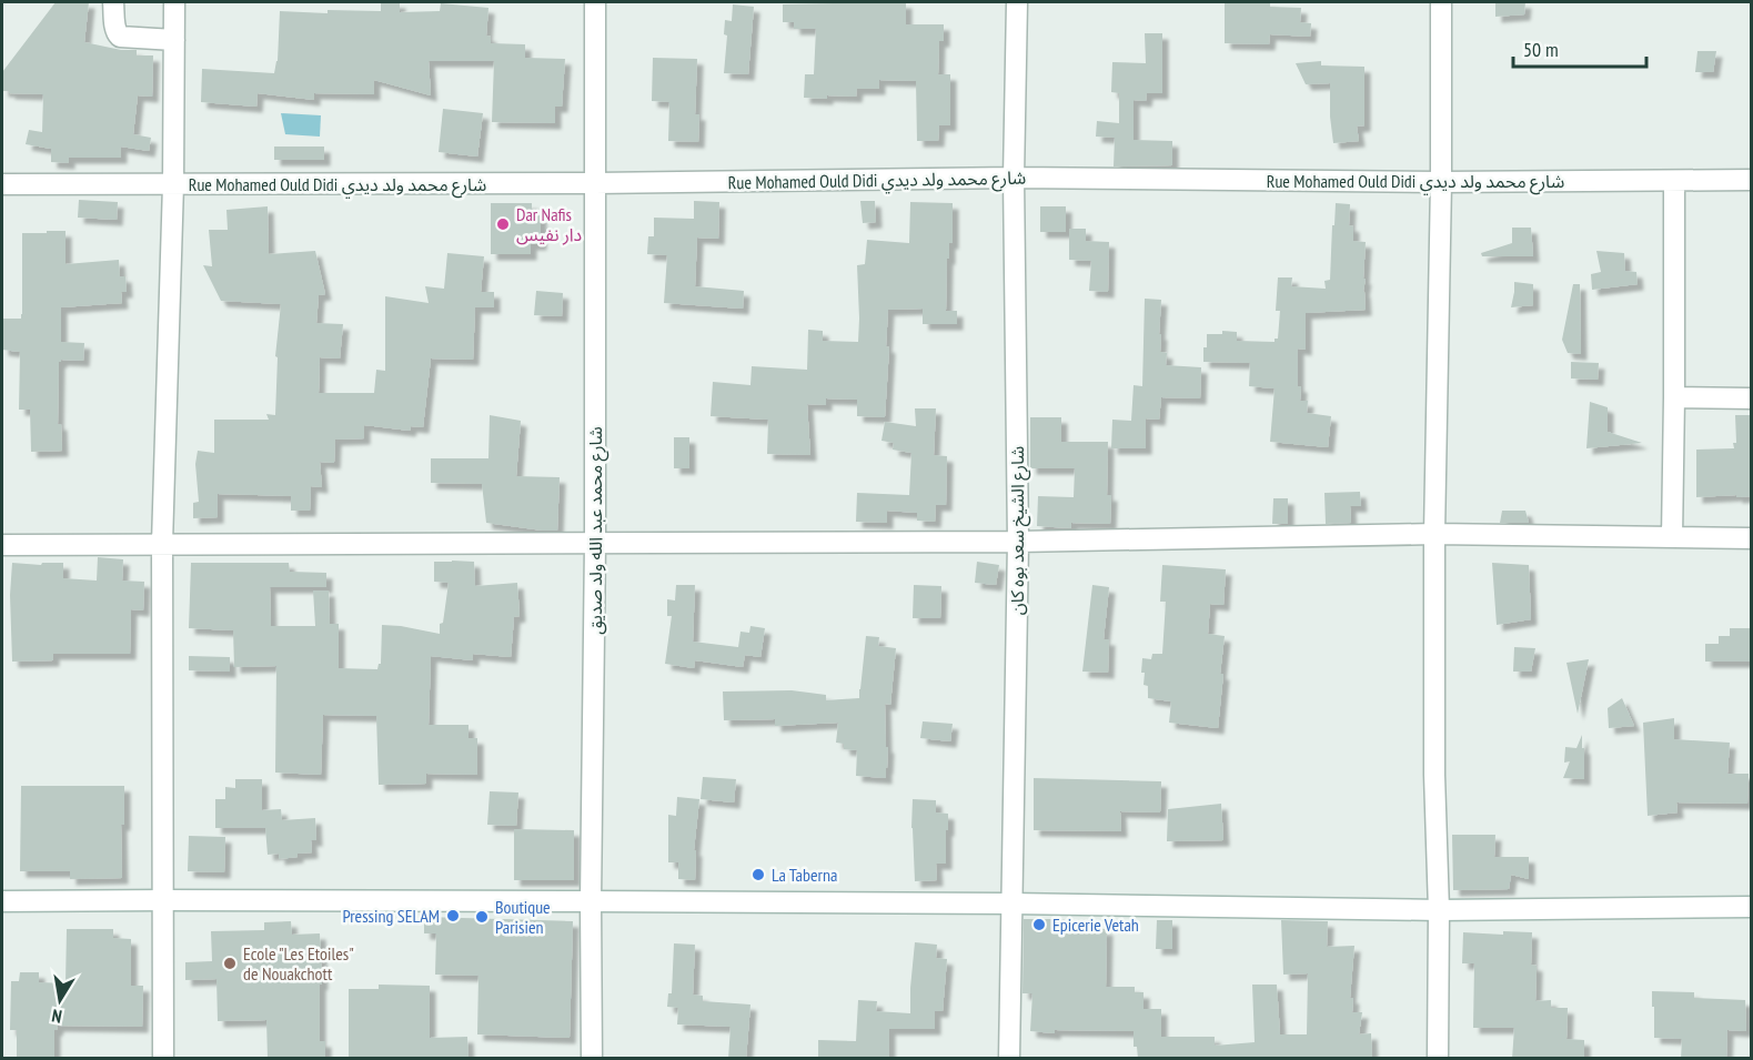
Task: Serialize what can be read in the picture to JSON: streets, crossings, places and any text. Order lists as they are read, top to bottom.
{
  "streets": {
    "street": ["Rue Mohamed Ould Didi شارع محمد ولد ديدي", "شارع محمد عبد الله ولد صديق", "شارع الشيخ سعد بوه كان"]
  },
  "crossings": [
    ["Rue Mohamed Ould Didi شارع محمد ولد ديدي", "شارع محمد عبد الله ولد صديق"],
    ["Rue Mohamed Ould Didi شارع محمد ولد ديدي", "شارع الشيخ سعد بوه كان"]
  ],
  "places": [
    "Dar Nafis دار نفيس",
    "La Taberna",
    "Pressing SELAM",
    "Boutique Parisien",
    "Epicerie Vetah",
    "Ecole \"Les Etoiles\" de Nouakchott"
  ],
  "scale_bar": "50 m",
  "north": "bottom"
}
